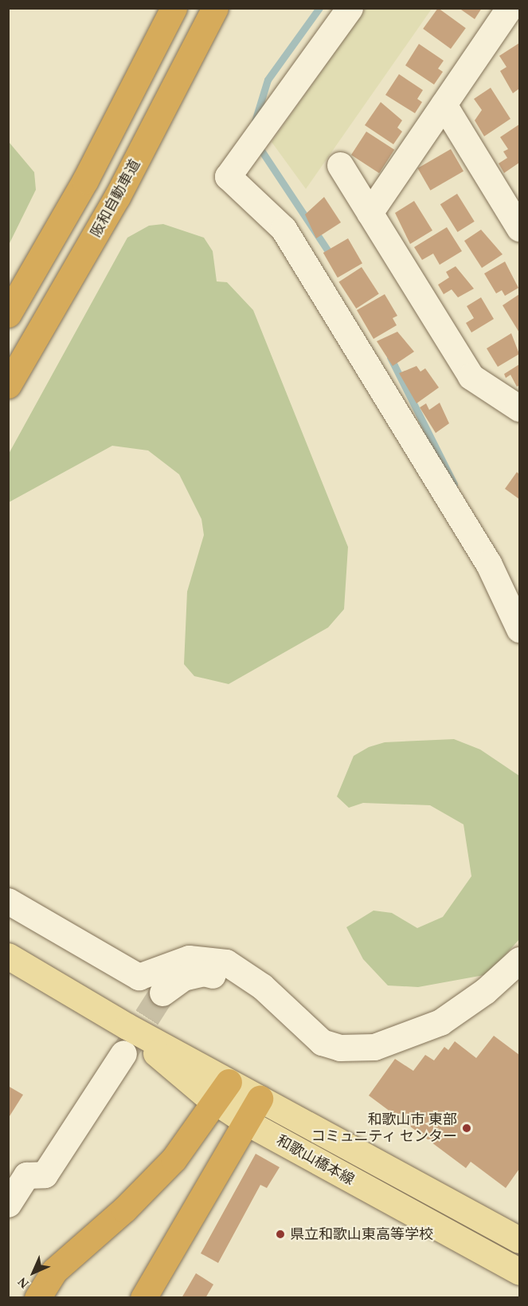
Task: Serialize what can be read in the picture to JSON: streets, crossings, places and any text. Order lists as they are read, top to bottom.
{
  "streets": {
    "highway": ["阪和自動車道"],
    "main road": ["和歌山橋本線"]
  },
  "places": ["和歌山市 東部 コミュニティ センター", "県立和歌山東高等学校"],
  "north": "bottom left"
}
